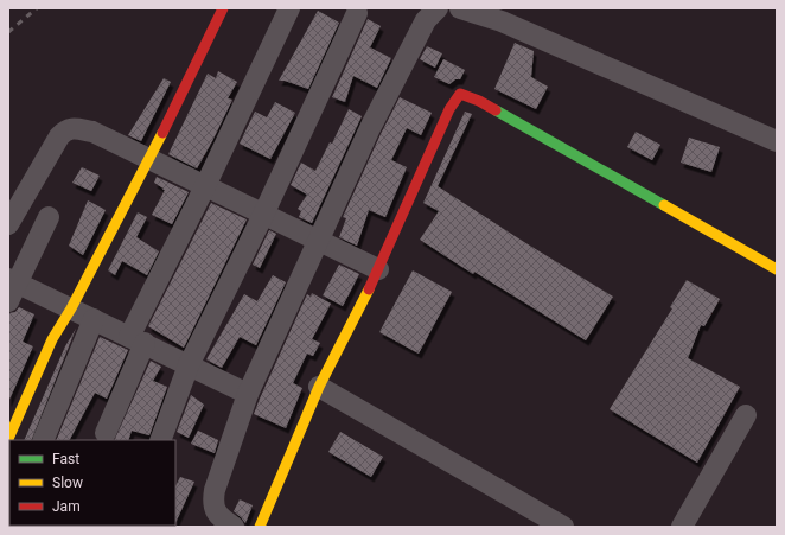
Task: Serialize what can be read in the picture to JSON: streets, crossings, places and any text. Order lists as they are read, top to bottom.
{
  "legend": ["Fast", "Slow", "Jam"]
}
